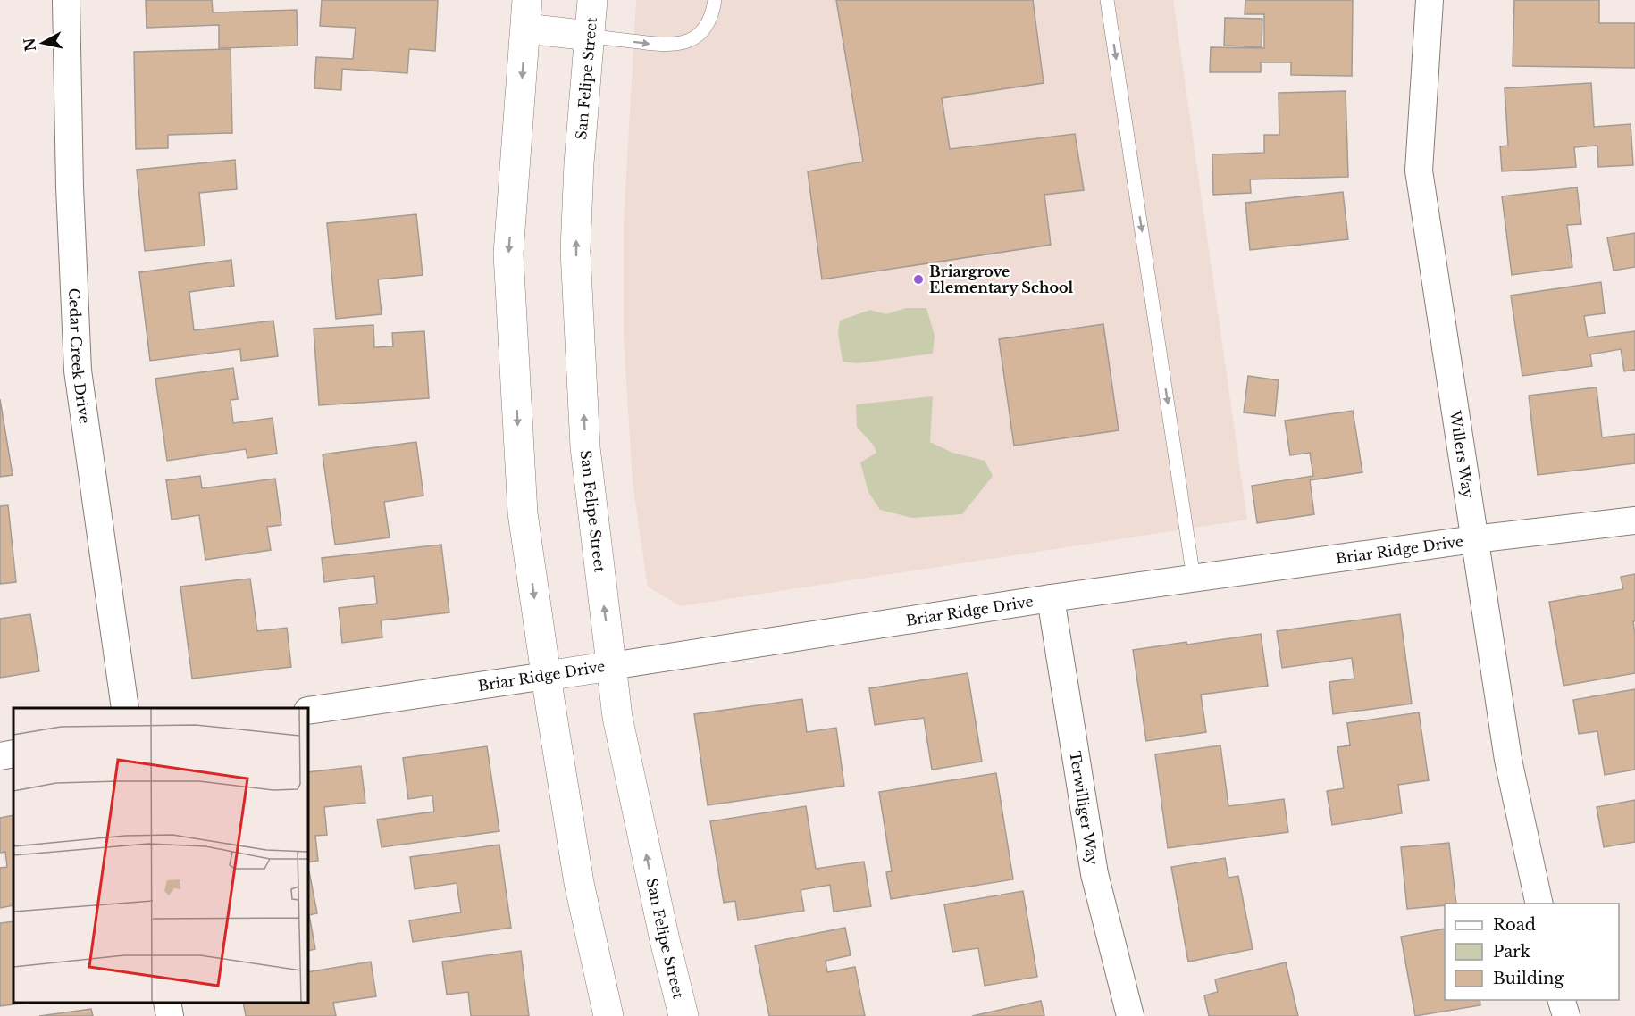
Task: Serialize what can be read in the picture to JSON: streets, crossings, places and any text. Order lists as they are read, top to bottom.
{
  "streets": {
    "main road": ["San Felipe Street", "Briar Ridge Drive"],
    "street": ["Cedar Creek Drive", "Willers Way", "Terwilliger Way"]
  },
  "crossings": [
    ["San Felipe Street", "Briar Ridge Drive"],
    ["Willers Way", "Briar Ridge Drive"],
    ["Briar Ridge Drive", "Terwilliger Way"]
  ],
  "places": ["Briargrove Elementary School"],
  "legend": ["Road", "Park", "Building"],
  "north": "left"
}
